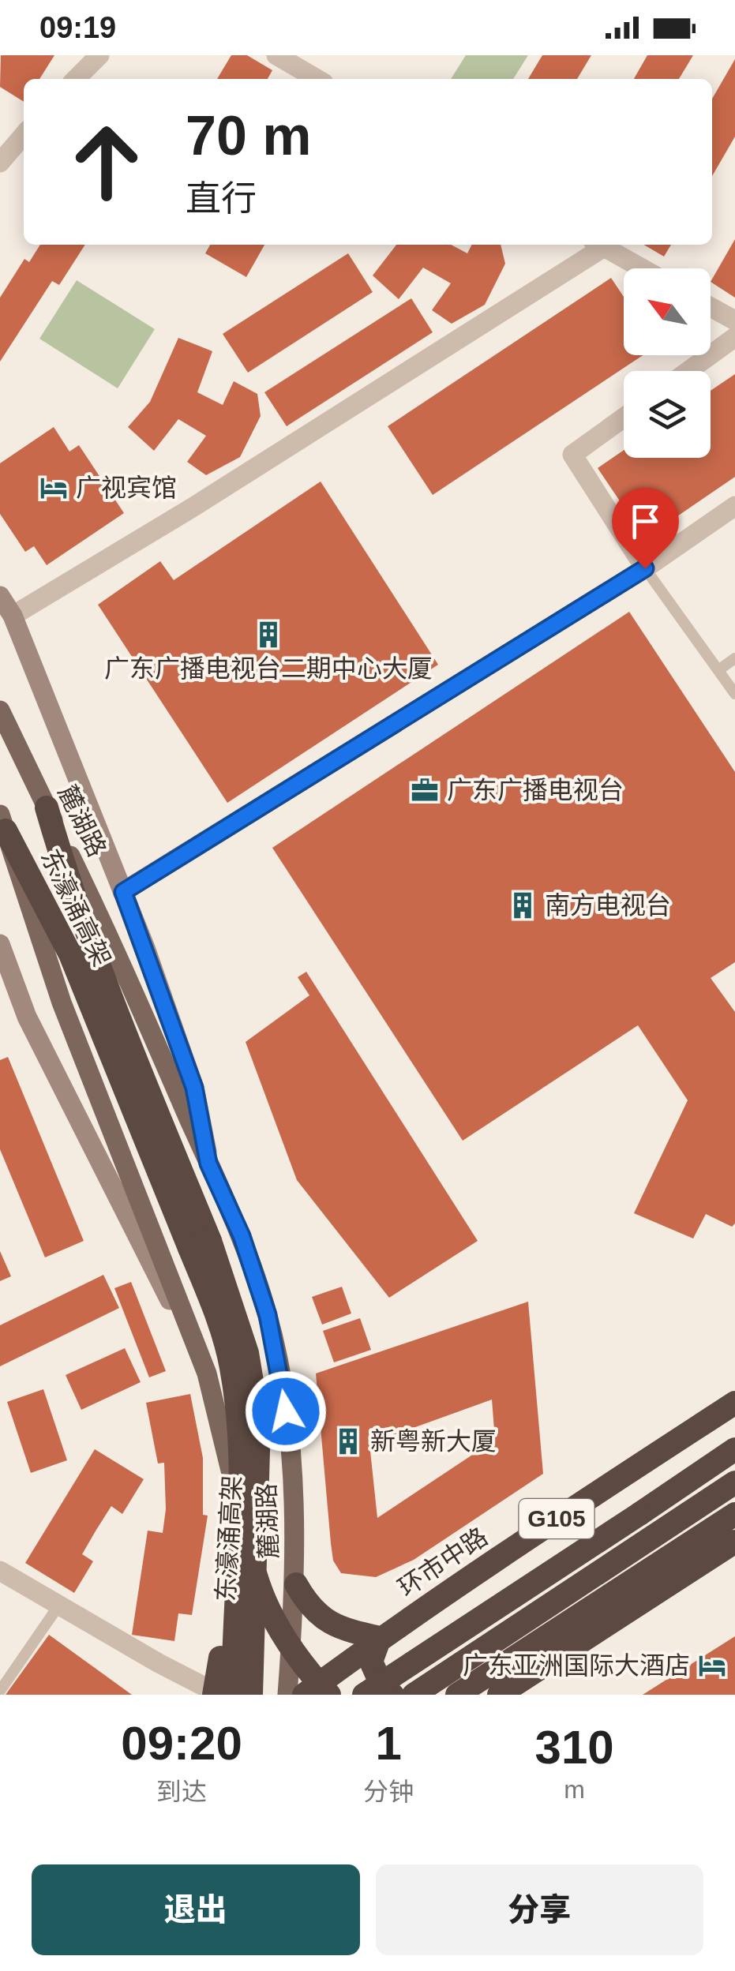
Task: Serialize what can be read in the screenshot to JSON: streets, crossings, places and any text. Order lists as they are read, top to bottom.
{
  "streets": {
    "highway": ["东濠涌高架", "G105", "环市中路"],
    "main road": ["麓湖路"]
  },
  "crossings": [
    ["麓湖路", "东濠涌高架"]
  ],
  "places": {
    "hotel": ["广视宾馆", "广东亚洲国际大酒店"],
    "building": ["广东广播电视台二期中心大厦", "南方电视台", "新粤新大厦"],
    "office": ["广东广播电视台"]
  },
  "north": "top left",
  "page": {
    "status": "09:19",
    "turn": ["70 m", "直行"],
    "eta": [
      "09:20",
      "到达",
      "1",
      "分钟",
      "310",
      "m"
    ],
    "buttons": ["退出", "分享"]
  }
}
